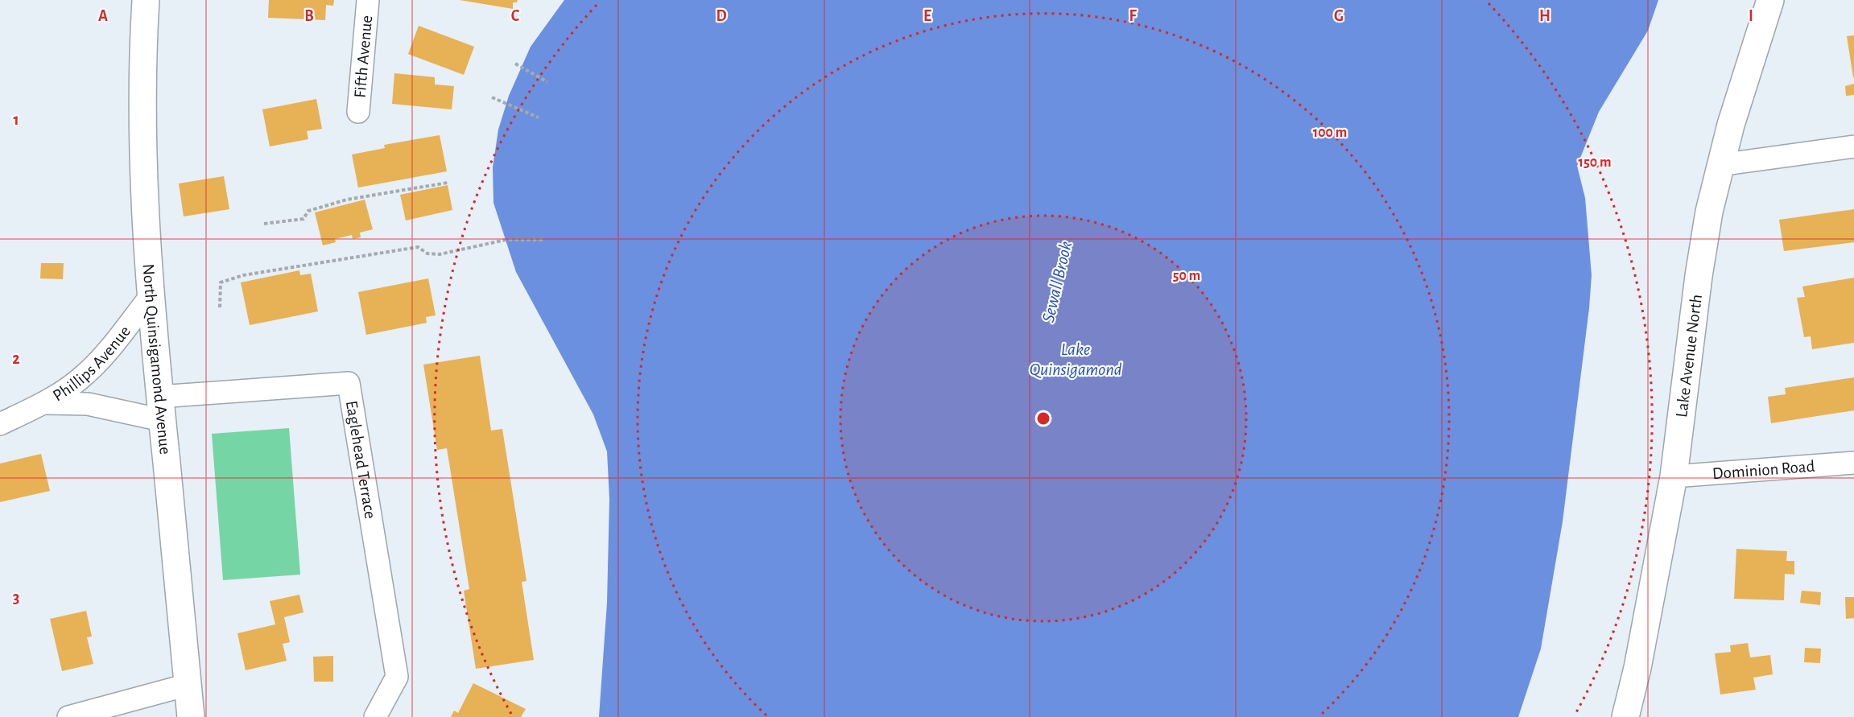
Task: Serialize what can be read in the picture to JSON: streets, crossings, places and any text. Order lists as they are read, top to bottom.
{
  "streets": {
    "main road": ["Lake Avenue North", "North Quinsigamond Avenue"],
    "street": [
      "Fifth Avenue",
      "Phillips Avenue",
      "Eaglehead Terrace",
      "Dominion Road"
    ]
  },
  "crossings": [
    ["Lake Avenue North", "Dominion Road"],
    ["North Quinsigamond Avenue", "Phillips Avenue"],
    ["North Quinsigamond Avenue", "Eaglehead Terrace"],
    ["Phillips Avenue", "Eaglehead Terrace"]
  ],
  "water": ["Sewall Brook", "Lake Quinsigamond"],
  "grid": {
    "columns": [
      "A",
      "B",
      "C",
      "D",
      "E",
      "F",
      "G",
      "H",
      "I"
    ],
    "rows": ["1", "2", "3"]
  },
  "rings": ["100 m", "150 m", "50 m"]
}
